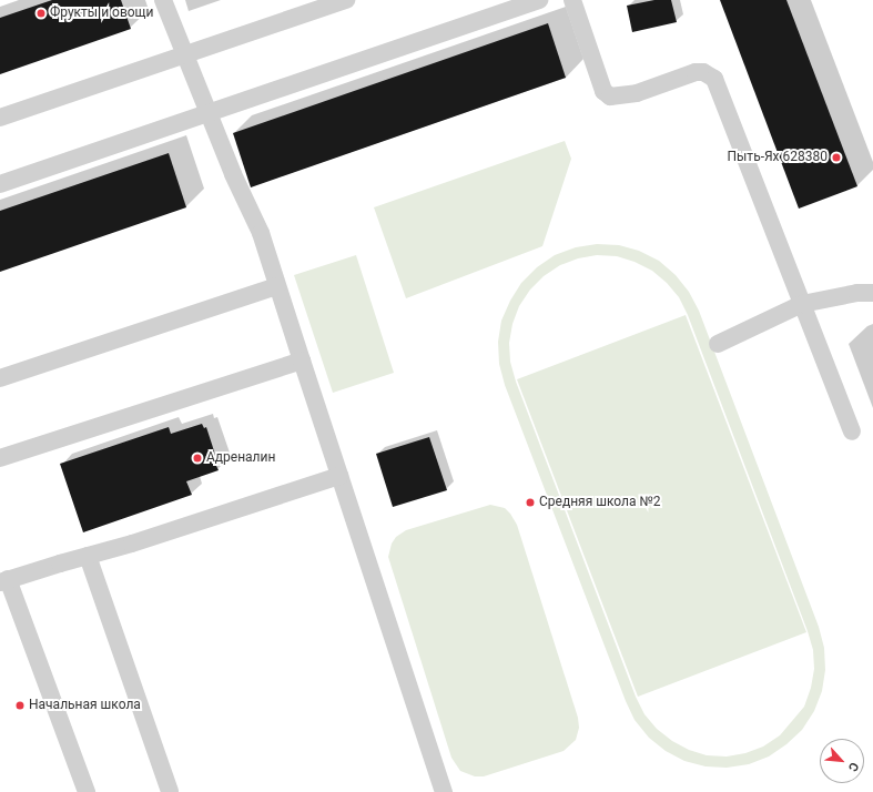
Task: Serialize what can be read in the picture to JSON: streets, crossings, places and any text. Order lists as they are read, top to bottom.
{
  "places": [
    "Фрукты и овощи",
    "Пыть-Ях 628380",
    "Адреналин",
    "Средняя школа №2",
    "Начальная школа"
  ],
  "north": "bottom right"
}
